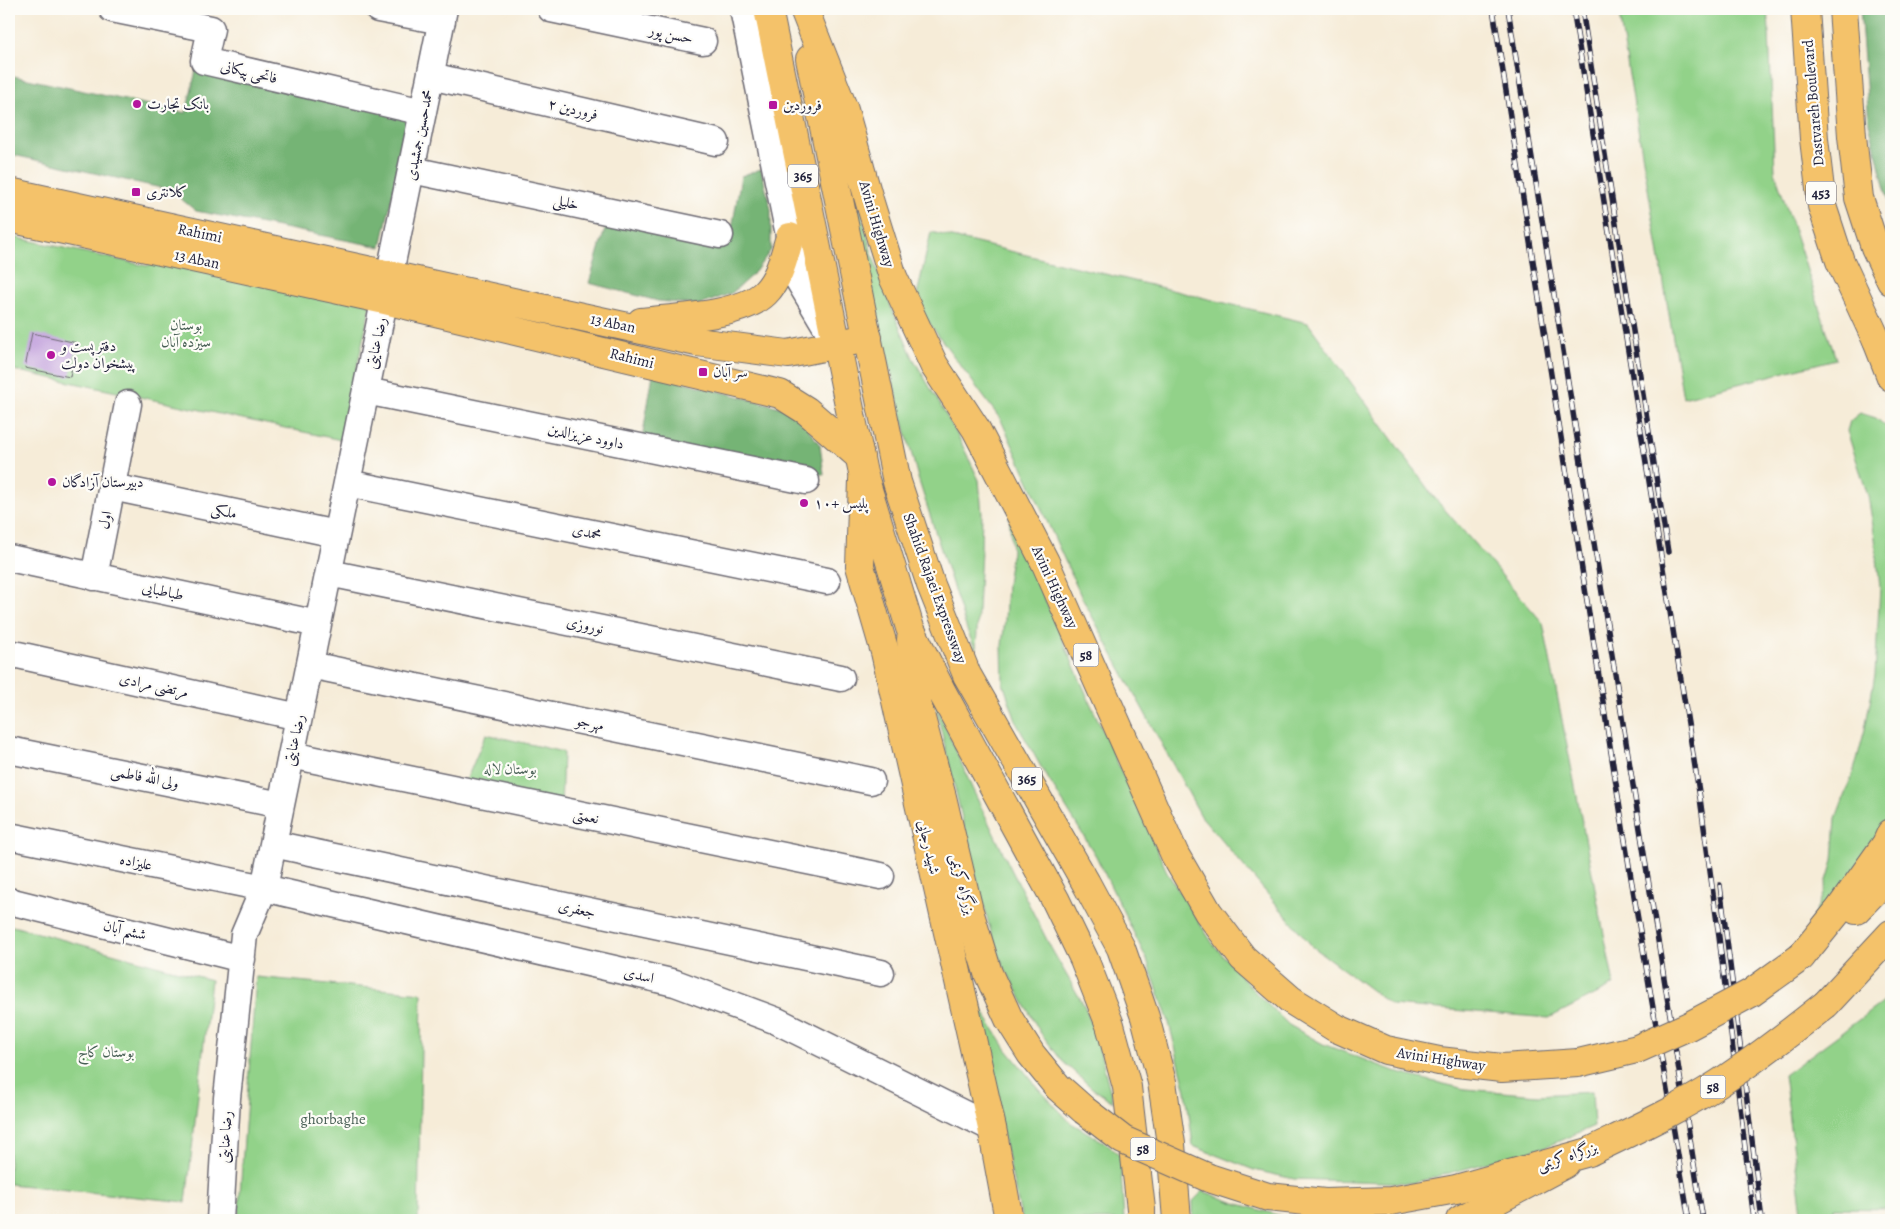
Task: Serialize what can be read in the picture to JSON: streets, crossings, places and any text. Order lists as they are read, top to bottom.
{
  "streets": {
    "main road": [
      "Dastvareh Boulevard",
      "365",
      "453",
      "Avini Highway",
      "Rahimi",
      "13 Aban",
      "Shahid Rajaei Expressway",
      "58",
      "شهید رجایی",
      "بزرگراه کریمی"
    ],
    "street": [
      "حسن پور",
      "فاتحی پیکانی",
      "فروردین ۲",
      "محمدحسین جمشیدی",
      "خلیلی",
      "رضا عنایتی",
      "داوود عزیزالدین",
      "ملکی",
      "اول",
      "محمدی",
      "طباطبایی",
      "نوروزی",
      "مرتضی مرادی",
      "مهرجو",
      "ولی الله فاطمی",
      "نعمتی",
      "علیزاده",
      "جعفری",
      "ششم آبان",
      "اسدی"
    ]
  },
  "crossings": [
    ["فاتحی پیکانی", "محمدحسین جمشیدی"],
    ["فروردین ۲", "محمدحسین جمشیدی"],
    ["محمدحسین جمشیدی", "خلیلی"],
    ["محمدحسین جمشیدی", "Rahimi"],
    ["محمدحسین جمشیدی", "13 Aban"],
    ["محمدحسین جمشیدی", "رضا عنایتی"],
    ["Avini Highway", "58"],
    ["Rahimi", "13 Aban"],
    ["Rahimi", "رضا عنایتی"],
    ["Rahimi", "Shahid Rajaei Expressway"],
    ["Rahimi", "شهید رجایی"],
    ["13 Aban", "رضا عنایتی"],
    ["13 Aban", "Shahid Rajaei Expressway"],
    ["رضا عنایتی", "داوود عزیزالدین"],
    ["رضا عنایتی", "ملکی"],
    ["رضا عنایتی", "محمدی"],
    ["رضا عنایتی", "طباطبایی"],
    ["رضا عنایتی", "نوروزی"],
    ["رضا عنایتی", "مرتضی مرادی"],
    ["رضا عنایتی", "مهرجو"],
    ["رضا عنایتی", "ولی الله فاطمی"],
    ["رضا عنایتی", "نعمتی"],
    ["رضا عنایتی", "علیزاده"],
    ["رضا عنایتی", "جعفری"],
    ["رضا عنایتی", "ششم آبان"],
    ["رضا عنایتی", "اسدی"],
    ["ملکی", "اول"],
    ["اول", "طباطبایی"],
    ["Shahid Rajaei Expressway", "شهید رجایی"],
    ["Shahid Rajaei Expressway", "بزرگراه کریمی"],
    ["شهید رجایی", "اسدی"],
    ["علیزاده", "اسدی"]
  ],
  "parks": [
    "بوستان سیزده آبان",
    "بوستان لاله",
    "بوستان کاج",
    "ghorbaghe"
  ],
  "places": {
    "other": [
      "بانک تجارت",
      "دفتر پست و پیشخوان دولت",
      "دبیرستان آزادگان",
      "پلیس +۱۰"
    ],
    "transit": ["فروردین", "کلانتری", "سر آبان"]
  }
}
